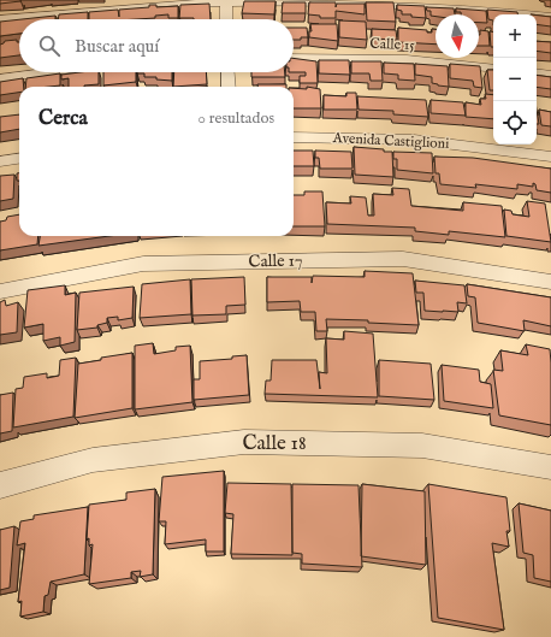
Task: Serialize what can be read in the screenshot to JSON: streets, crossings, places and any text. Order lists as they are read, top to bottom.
{
  "streets": {
    "street": [
      "Calle 15",
      "Avenida Castiglioni",
      "Calle 17",
      "Calle 18"
    ]
  },
  "north": "bottom",
  "page": {
    "map_buttons": ["+", "−"],
    "search": "Buscar aquí",
    "heading": ["Cerca", "0 resultados"]
  }
}
